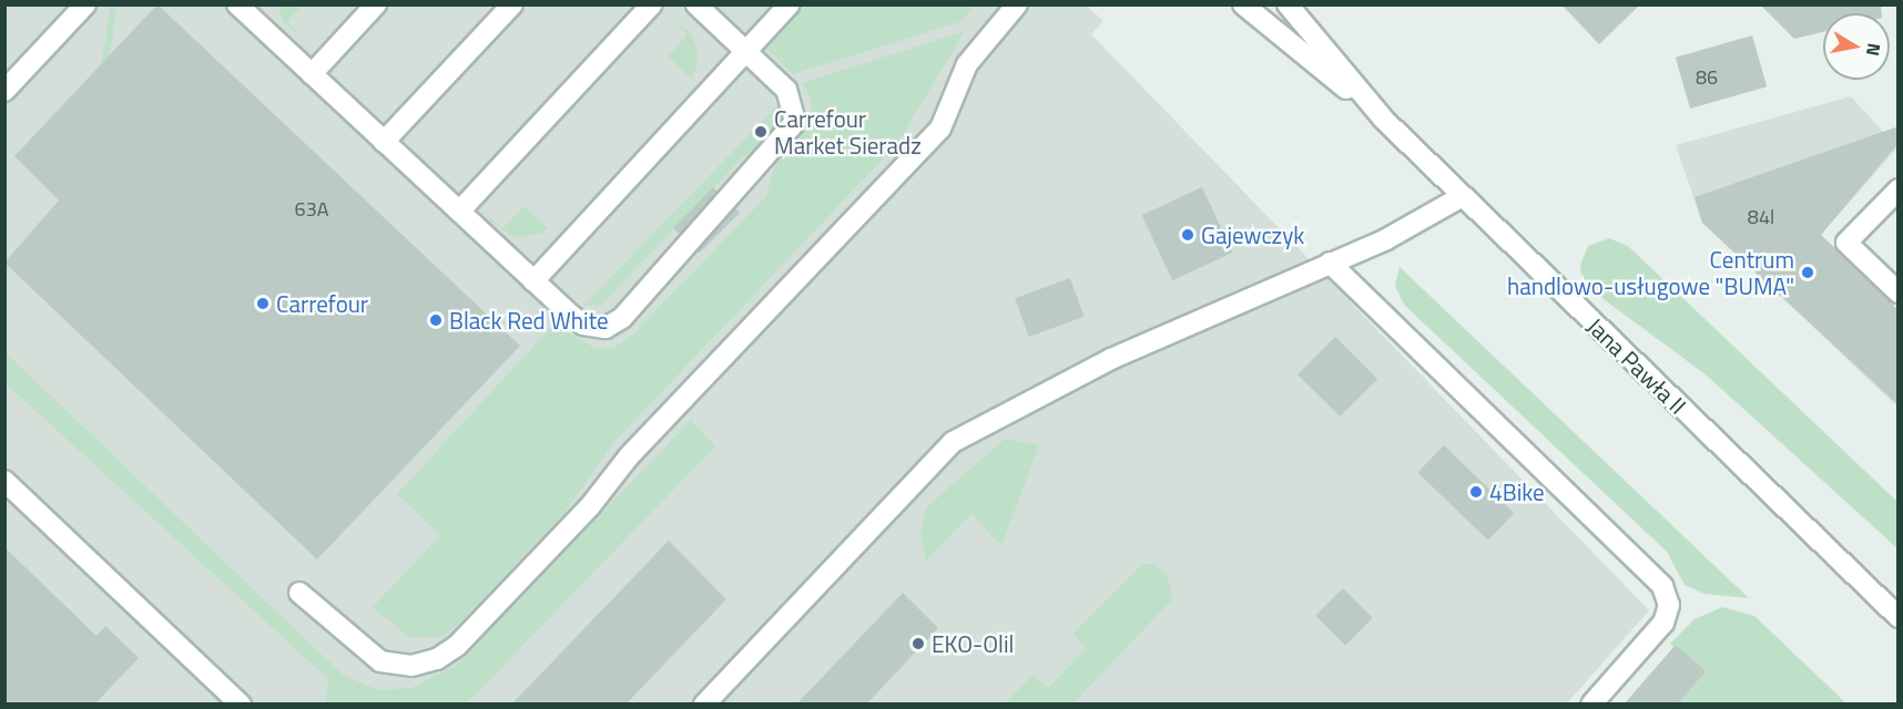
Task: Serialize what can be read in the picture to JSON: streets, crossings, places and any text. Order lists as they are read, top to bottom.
{
  "streets": {
    "main road": ["Jana Pawła II"]
  },
  "places": [
    "Carrefour Market Sieradz",
    "Gajewczyk",
    "Centrum handlowo-usługowe \"BUMA\"",
    "Carrefour",
    "Black Red White",
    "4Bike",
    "EKO-Olil"
  ],
  "house_numbers": ["86", "63A", "84l"],
  "north": "right"
}
